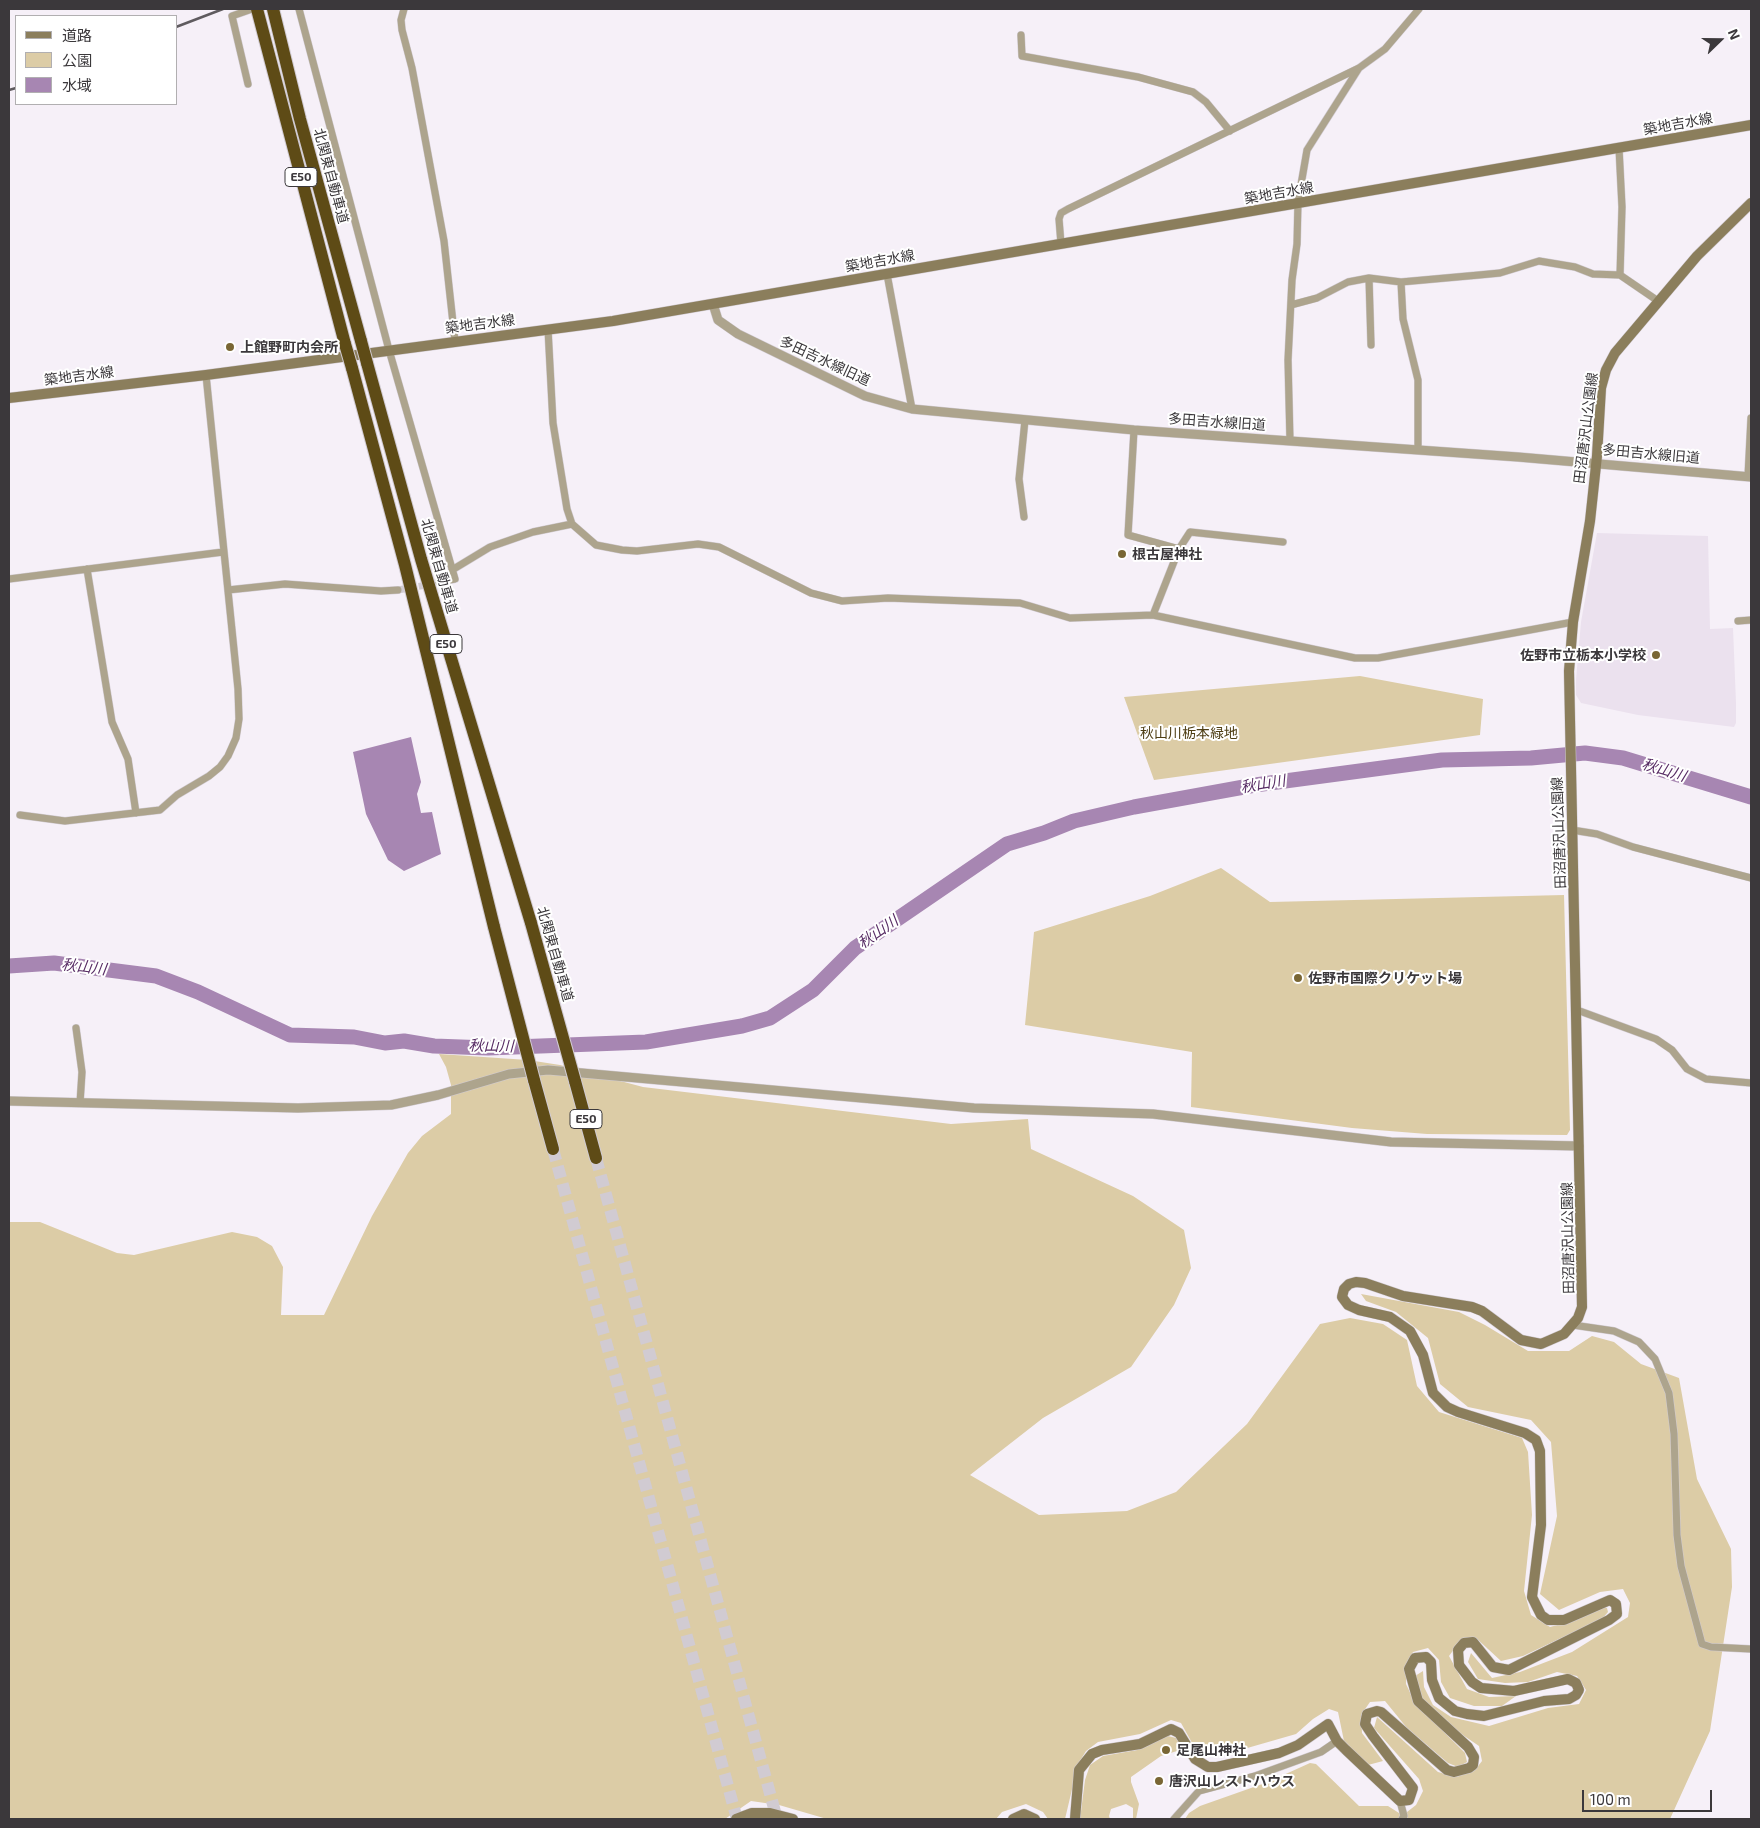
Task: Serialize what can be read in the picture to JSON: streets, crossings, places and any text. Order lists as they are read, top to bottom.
{
  "streets": {
    "highway": ["北関東自動車道", "E50"],
    "main road": ["築地吉水線", "田沼唐沢山公園線"],
    "street": ["多田吉水線旧道"]
  },
  "crossings": [
    ["築地吉水線", "多田吉水線旧道"],
    ["多田吉水線旧道", "田沼唐沢山公園線"]
  ],
  "water": ["秋山川"],
  "parks": ["秋山川栃本緑地"],
  "places": [
    "上館野町内会所",
    "根古屋神社",
    "佐野市立栃本小学校",
    "佐野市国際クリケット場",
    "足尾山神社",
    "唐沢山レストハウス"
  ],
  "legend": ["道路", "公園", "水域"],
  "scale_bar": "100 m",
  "north": "right"
}
